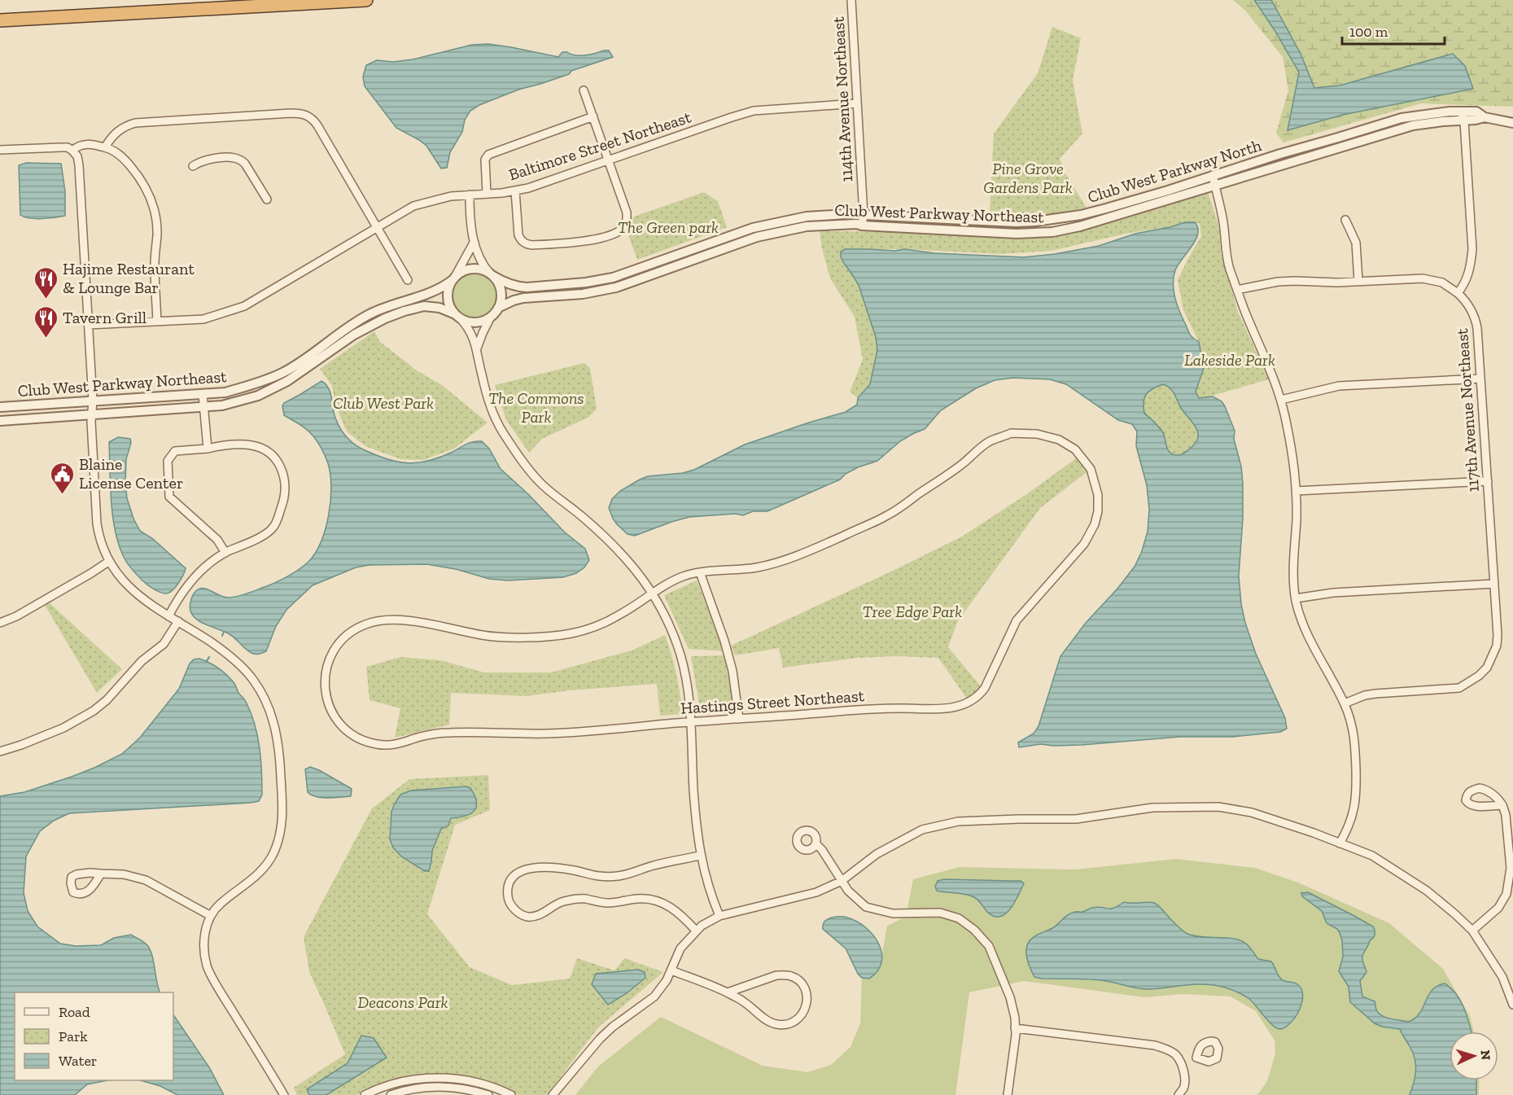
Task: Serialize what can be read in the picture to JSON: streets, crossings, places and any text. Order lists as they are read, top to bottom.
{
  "streets": {
    "street": [
      "114th Avenue Northeast",
      "Baltimore Street Northeast",
      "Club West Parkway North",
      "Club West Parkway Northeast",
      "117th Avenue Northeast",
      "Hastings Street Northeast"
    ]
  },
  "crossings": [
    ["114th Avenue Northeast", "Baltimore Street Northeast"],
    ["114th Avenue Northeast", "Club West Parkway North"],
    ["114th Avenue Northeast", "Club West Parkway Northeast"],
    ["Club West Parkway North", "Club West Parkway Northeast"]
  ],
  "parks": [
    "Pine Grove Gardens Park",
    "The Green park",
    "Lakeside Park",
    "The Commons Park",
    "Club West Park",
    "Tree Edge Park",
    "Deacons Park"
  ],
  "places": {
    "restaurant": ["Hajime Restaurant & Lounge Bar", "Tavern Grill"],
    "public building": ["Blaine License Center"]
  },
  "legend": ["Road", "Park", "Water"],
  "scale_bar": "100 m",
  "north": "right"
}
